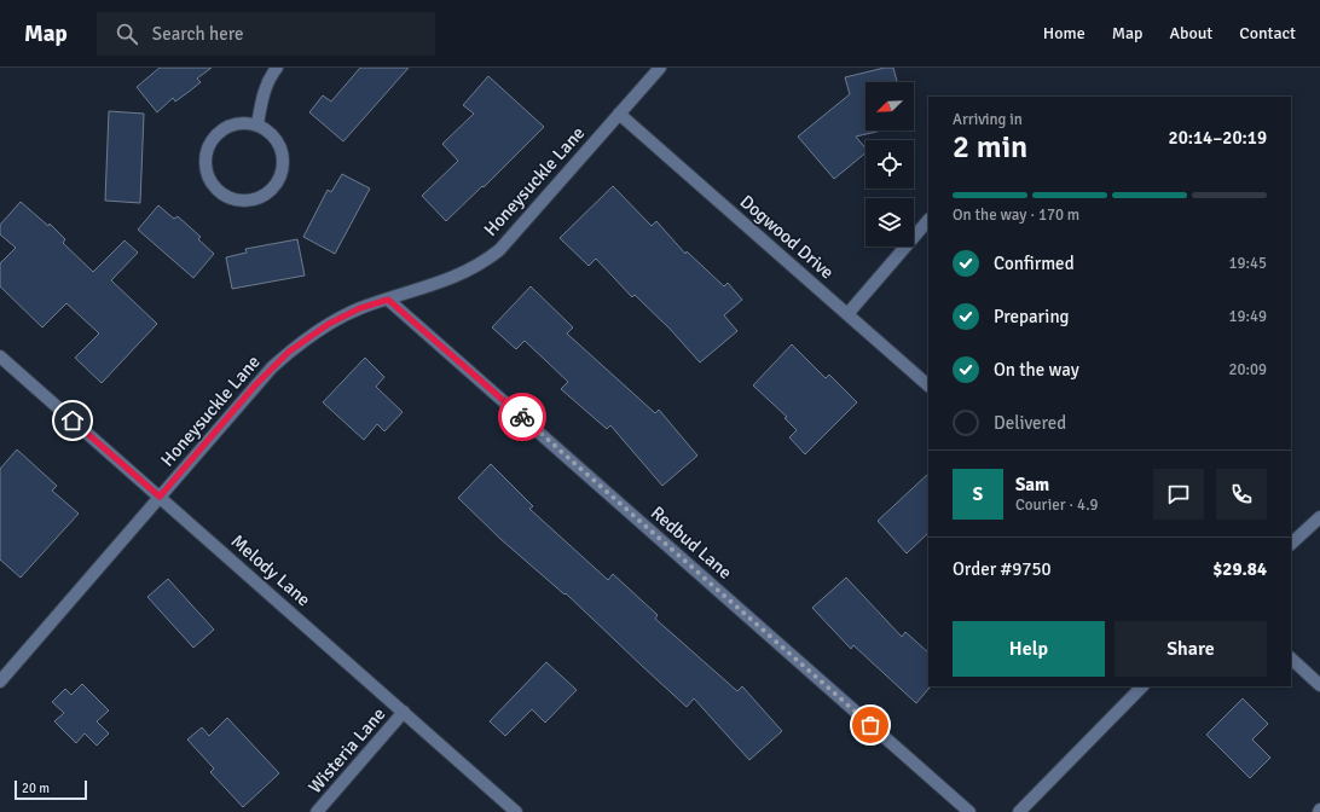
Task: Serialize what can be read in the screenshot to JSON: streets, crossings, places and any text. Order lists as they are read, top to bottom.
{
  "streets": {
    "street": [
      "Honeysuckle Lane",
      "Dogwood Drive",
      "Redbud Lane",
      "Melody Lane",
      "Wisteria Lane"
    ]
  },
  "crossings": [
    ["Honeysuckle Lane", "Dogwood Drive"],
    ["Honeysuckle Lane", "Redbud Lane"],
    ["Honeysuckle Lane", "Melody Lane"],
    ["Melody Lane", "Wisteria Lane"]
  ],
  "scale_bar": "20 m",
  "north": "bottom left",
  "page": {
    "header": "Map",
    "search": "Search here",
    "nav": [
      "Home",
      "Map",
      "About",
      "Contact"
    ],
    "heading": ["2 min", "Arriving in", "20:14–20:19"],
    "panel": [
      "Sam",
      "Courier · 4.9",
      "Order #9750",
      "$29.84"
    ],
    "bar": "On the way · 170 m",
    "list": [
      ["Confirmed", "19:45"],
      ["Preparing", "19:49"],
      ["On the way", "20:09"],
      "Delivered"
    ],
    "round": "S",
    "buttons": ["Help", "Share"],
    "scale": "20 m"
  }
}
